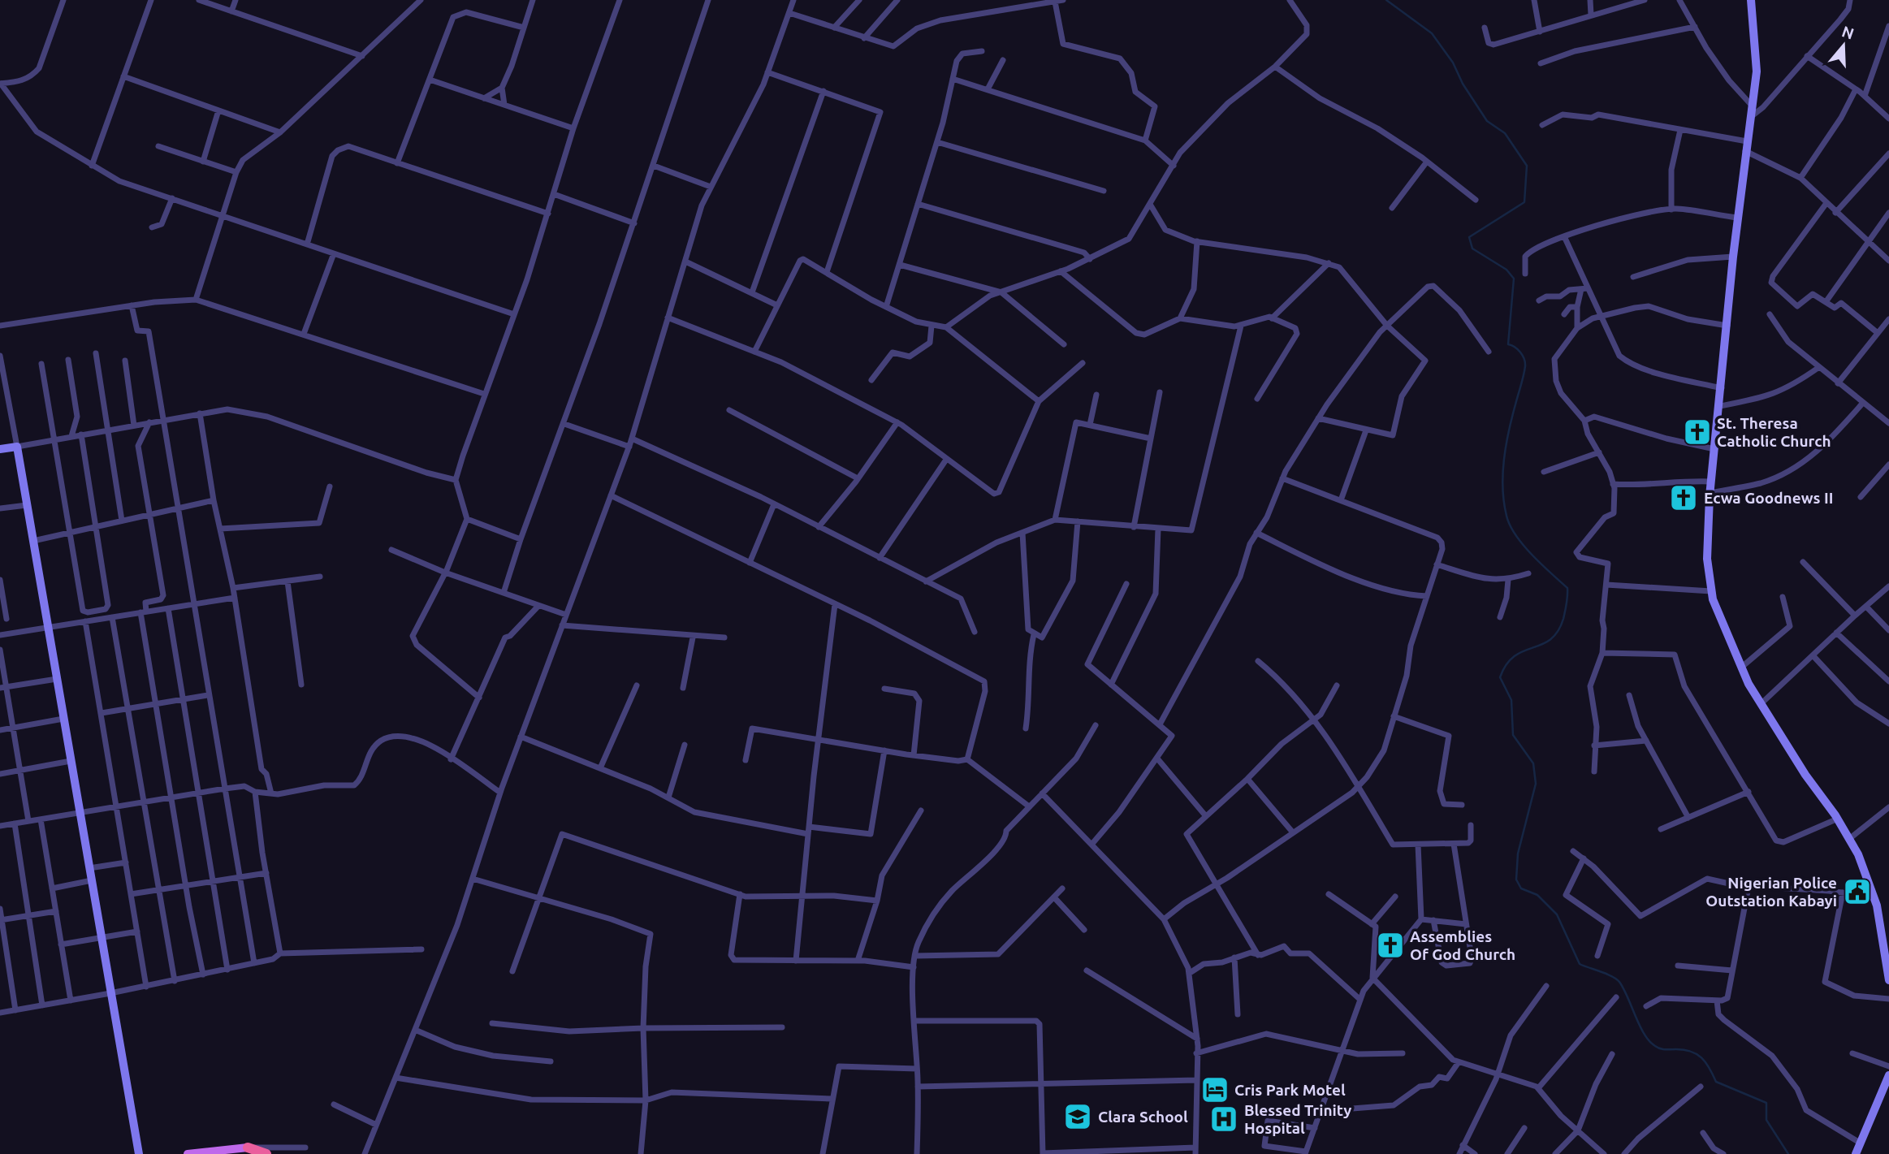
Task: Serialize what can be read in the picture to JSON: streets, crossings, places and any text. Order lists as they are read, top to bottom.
{
  "places": {
    "church": ["St. Theresa Catholic Church", "Ecwa Goodnews II", "Assemblies Of God Church"],
    "public building": ["Nigerian Police Outstation Kabayi"],
    "hotel": ["Cris Park Motel"],
    "school or university": ["Clara School"],
    "hospital": ["Blessed Trinity Hospital"]
  },
  "north": "top"
}
